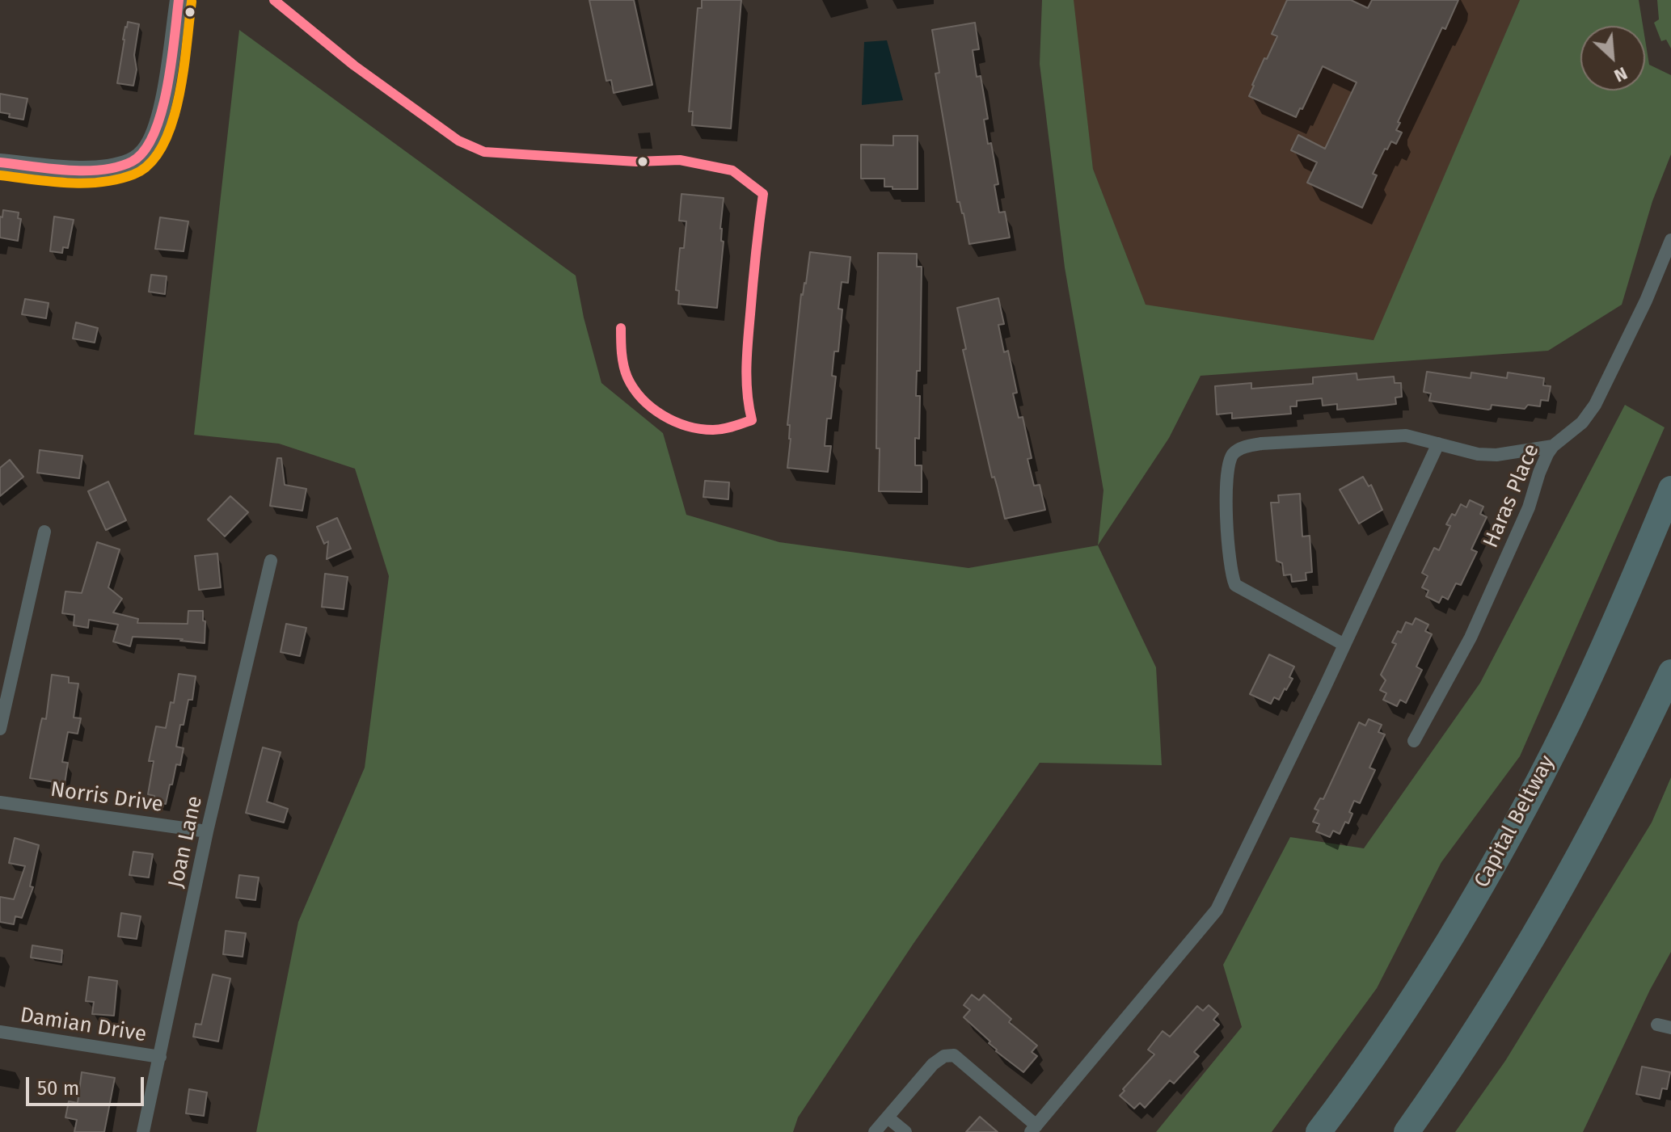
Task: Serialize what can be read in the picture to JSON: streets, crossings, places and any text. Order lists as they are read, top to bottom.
{
  "streets": {
    "highway": ["Capital Beltway"],
    "street": [
      "Haras Place",
      "Norris Drive",
      "Joan Lane",
      "Damian Drive"
    ]
  },
  "crossings": [
    ["Norris Drive", "Joan Lane"],
    ["Joan Lane", "Damian Drive"]
  ],
  "scale_bar": "50 m",
  "north": "bottom right"
}
